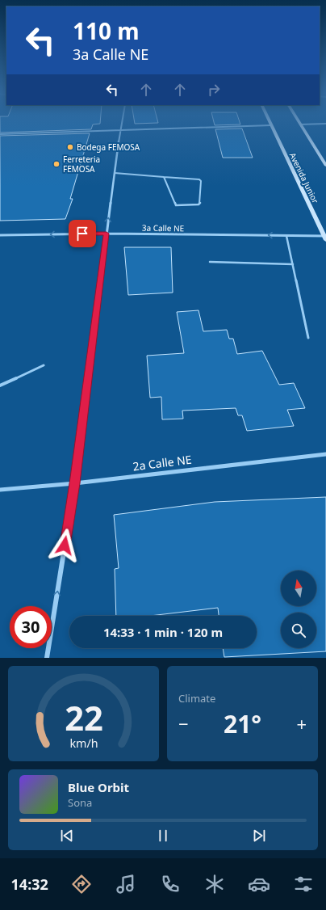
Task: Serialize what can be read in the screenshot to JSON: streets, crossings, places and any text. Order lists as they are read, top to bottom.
{
  "streets": {
    "main road": ["Avenida Junior"],
    "street": ["3a Calle NE", "2a Calle NE"]
  },
  "crossings": [
    ["Avenida Junior", "3a Calle NE"]
  ],
  "one_way": ["3a Calle NE"],
  "places": ["Bodega FEMOSA", "Ferreteria FEMOSA"],
  "north": "top",
  "page": {
    "turn": ["110 m", "3a Calle NE"],
    "limit": "30",
    "trip": "14:33 · 1 min · 120 m",
    "tile": "Climate",
    "heat": ["−", "21°", "+"],
    "song": ["Blue Orbit", "Sona"],
    "tabs": "14:32",
    "gauge": ["22", "km/h"]
  }
}
